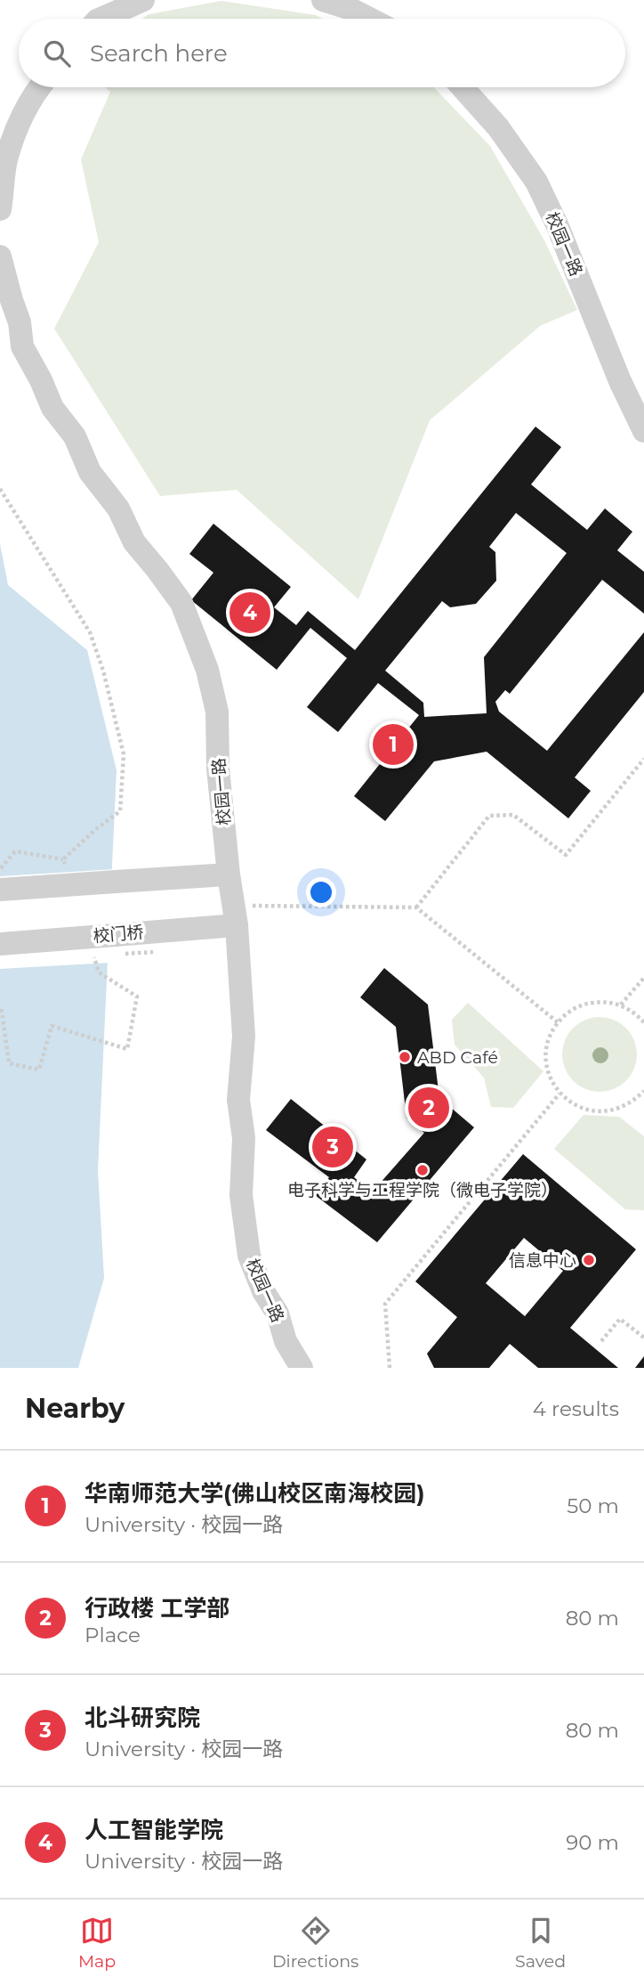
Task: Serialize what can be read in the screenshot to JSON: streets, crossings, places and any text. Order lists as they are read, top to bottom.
{
  "streets": {
    "street": ["校园一路", "校门桥"]
  },
  "crossings": [
    ["校园一路", "校门桥"]
  ],
  "places": ["ABD Café", "电子科学与工程学院（微电子学院）", "信息中心"],
  "page": {
    "search": "Search here",
    "pins": [
      "4",
      "1",
      "2",
      "3"
    ],
    "heading": ["Nearby", "4 results"],
    "list": [
      {
        "mark": "1",
        "name": "华南师范大学(佛山校区南海校园)",
        "note": "University · 校园一路",
        "value": "50 m"
      },
      {
        "mark": "2",
        "name": "行政楼 工学部",
        "note": "Place",
        "value": "80 m"
      },
      {
        "mark": "3",
        "name": "北斗研究院",
        "note": "University · 校园一路",
        "value": "80 m"
      },
      {
        "mark": "4",
        "name": "人工智能学院",
        "note": "University · 校园一路",
        "value": "90 m"
      }
    ],
    "nav": ["Map", "Directions", "Saved"]
  }
}
